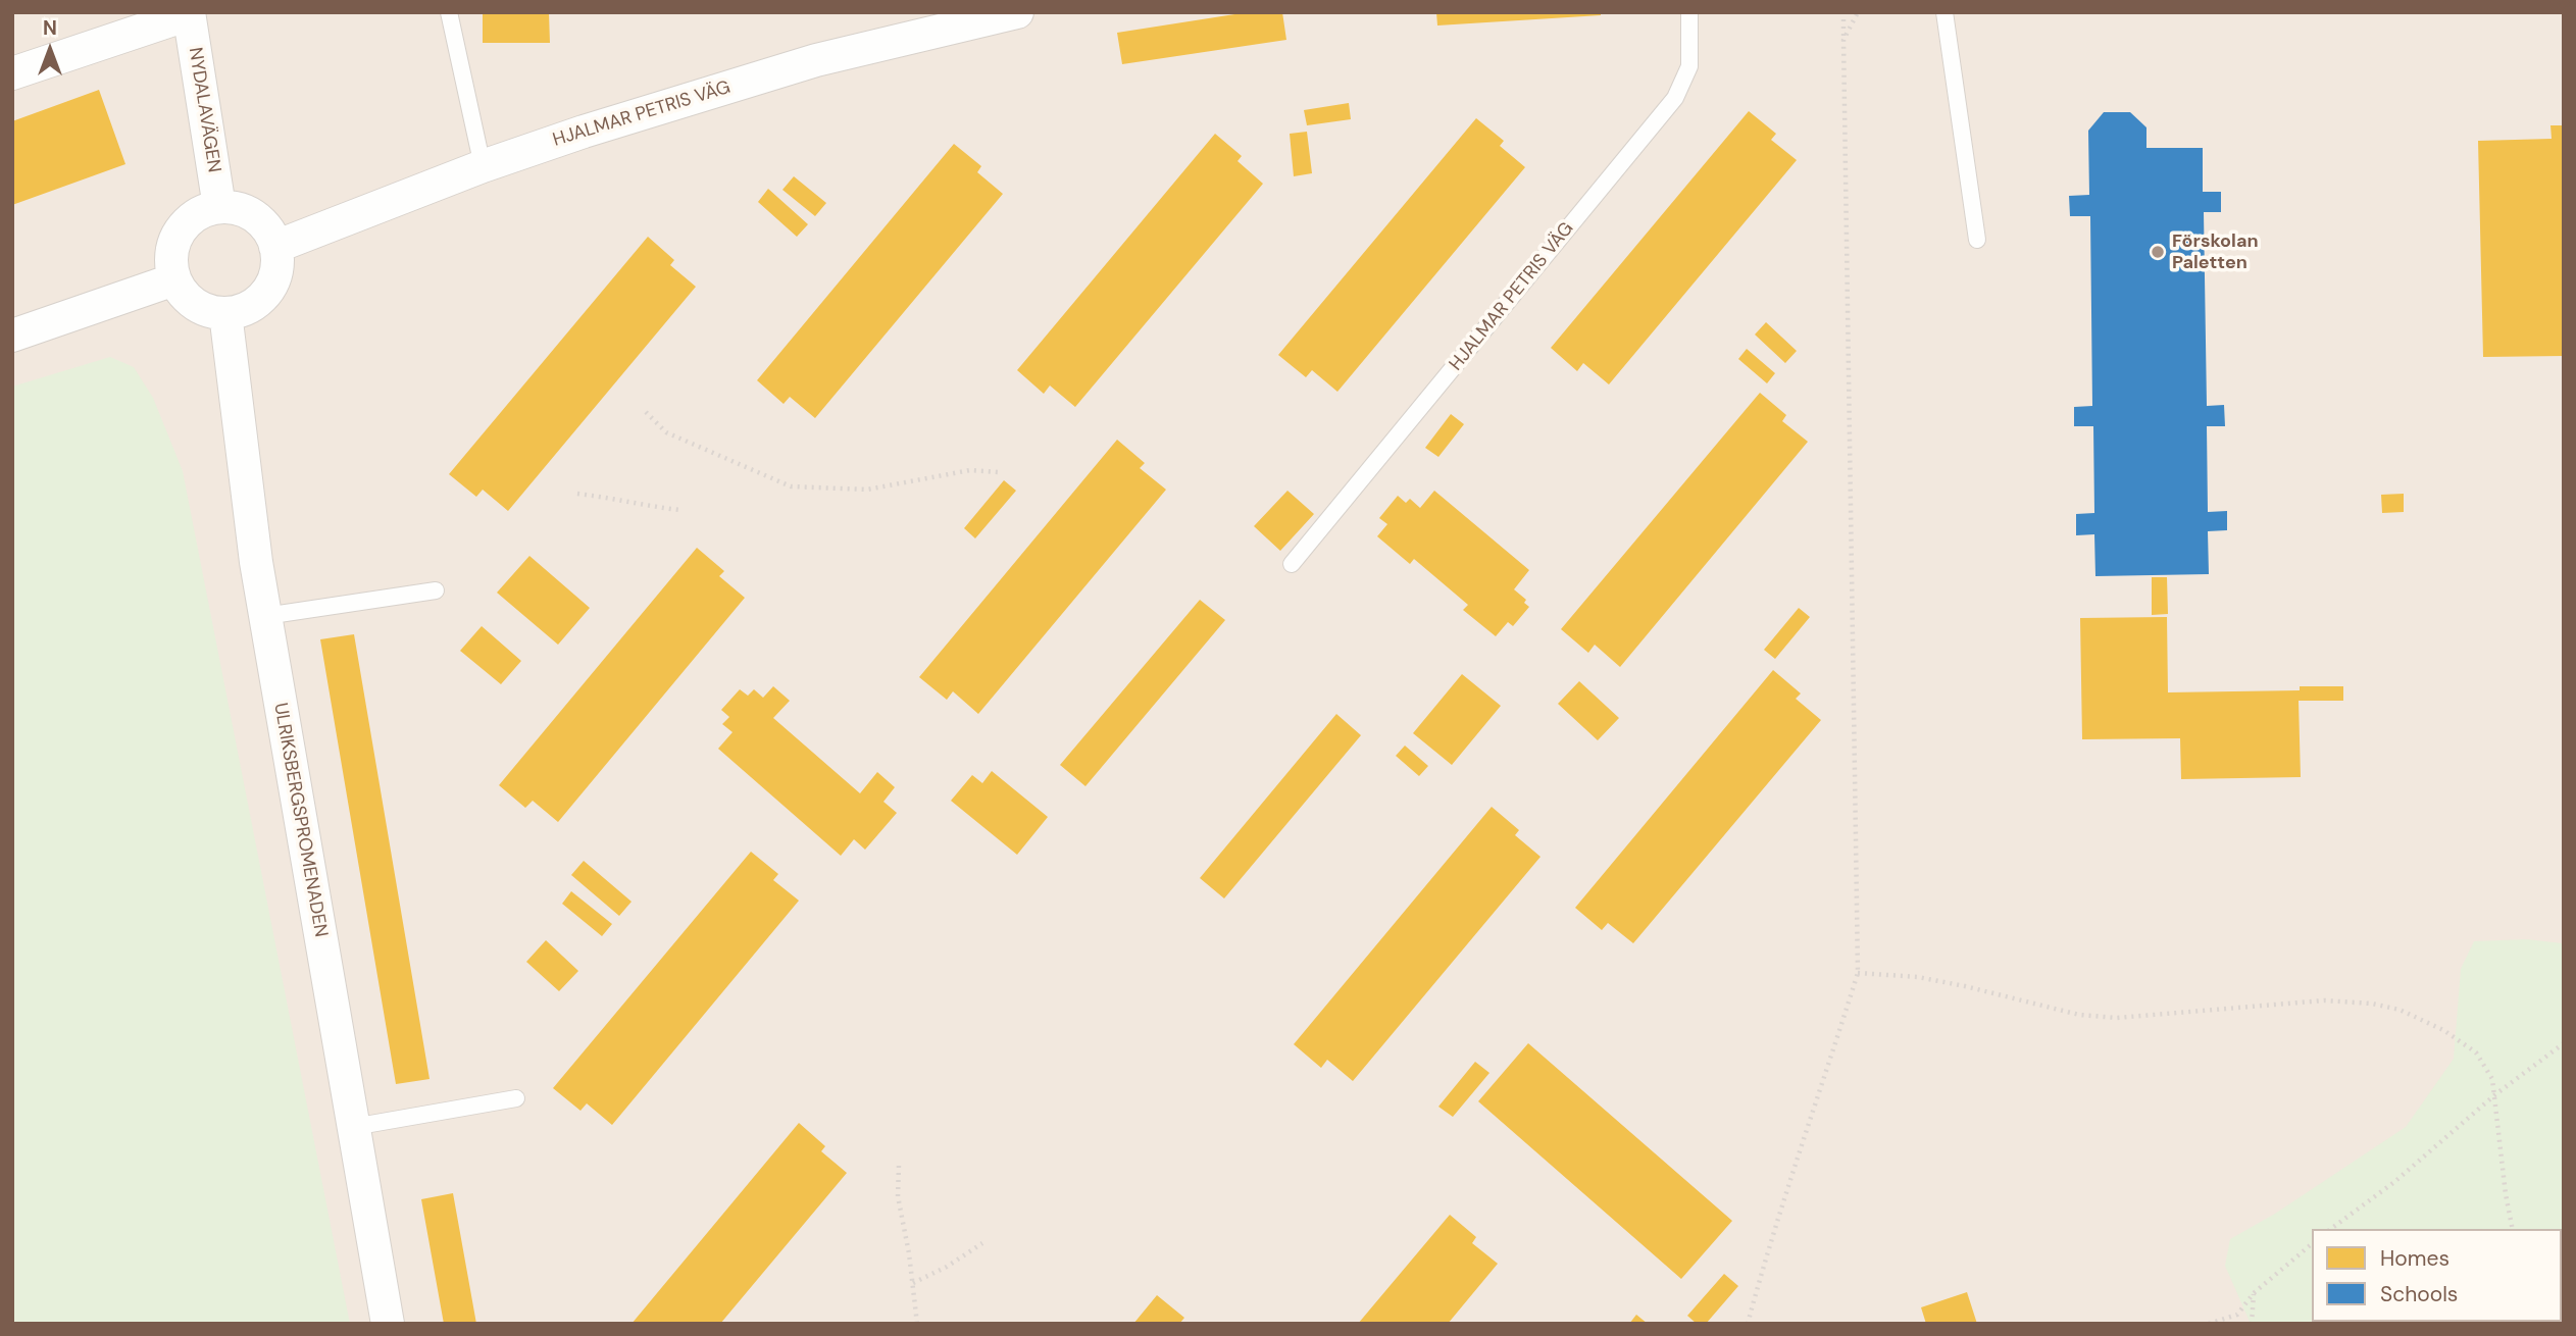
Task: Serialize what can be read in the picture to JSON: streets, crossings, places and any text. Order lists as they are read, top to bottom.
{
  "streets": {
    "street": ["NYDALAVÄGEN", "HJALMAR PETRIS VÄG", "ULRIKSBERGSPROMENADEN"]
  },
  "crossings": [
    ["NYDALAVÄGEN", "HJALMAR PETRIS VÄG"],
    ["NYDALAVÄGEN", "ULRIKSBERGSPROMENADEN"],
    ["HJALMAR PETRIS VÄG", "ULRIKSBERGSPROMENADEN"]
  ],
  "places": ["Förskolan Paletten"],
  "legend": ["Homes", "Schools"],
  "north": "top"
}
